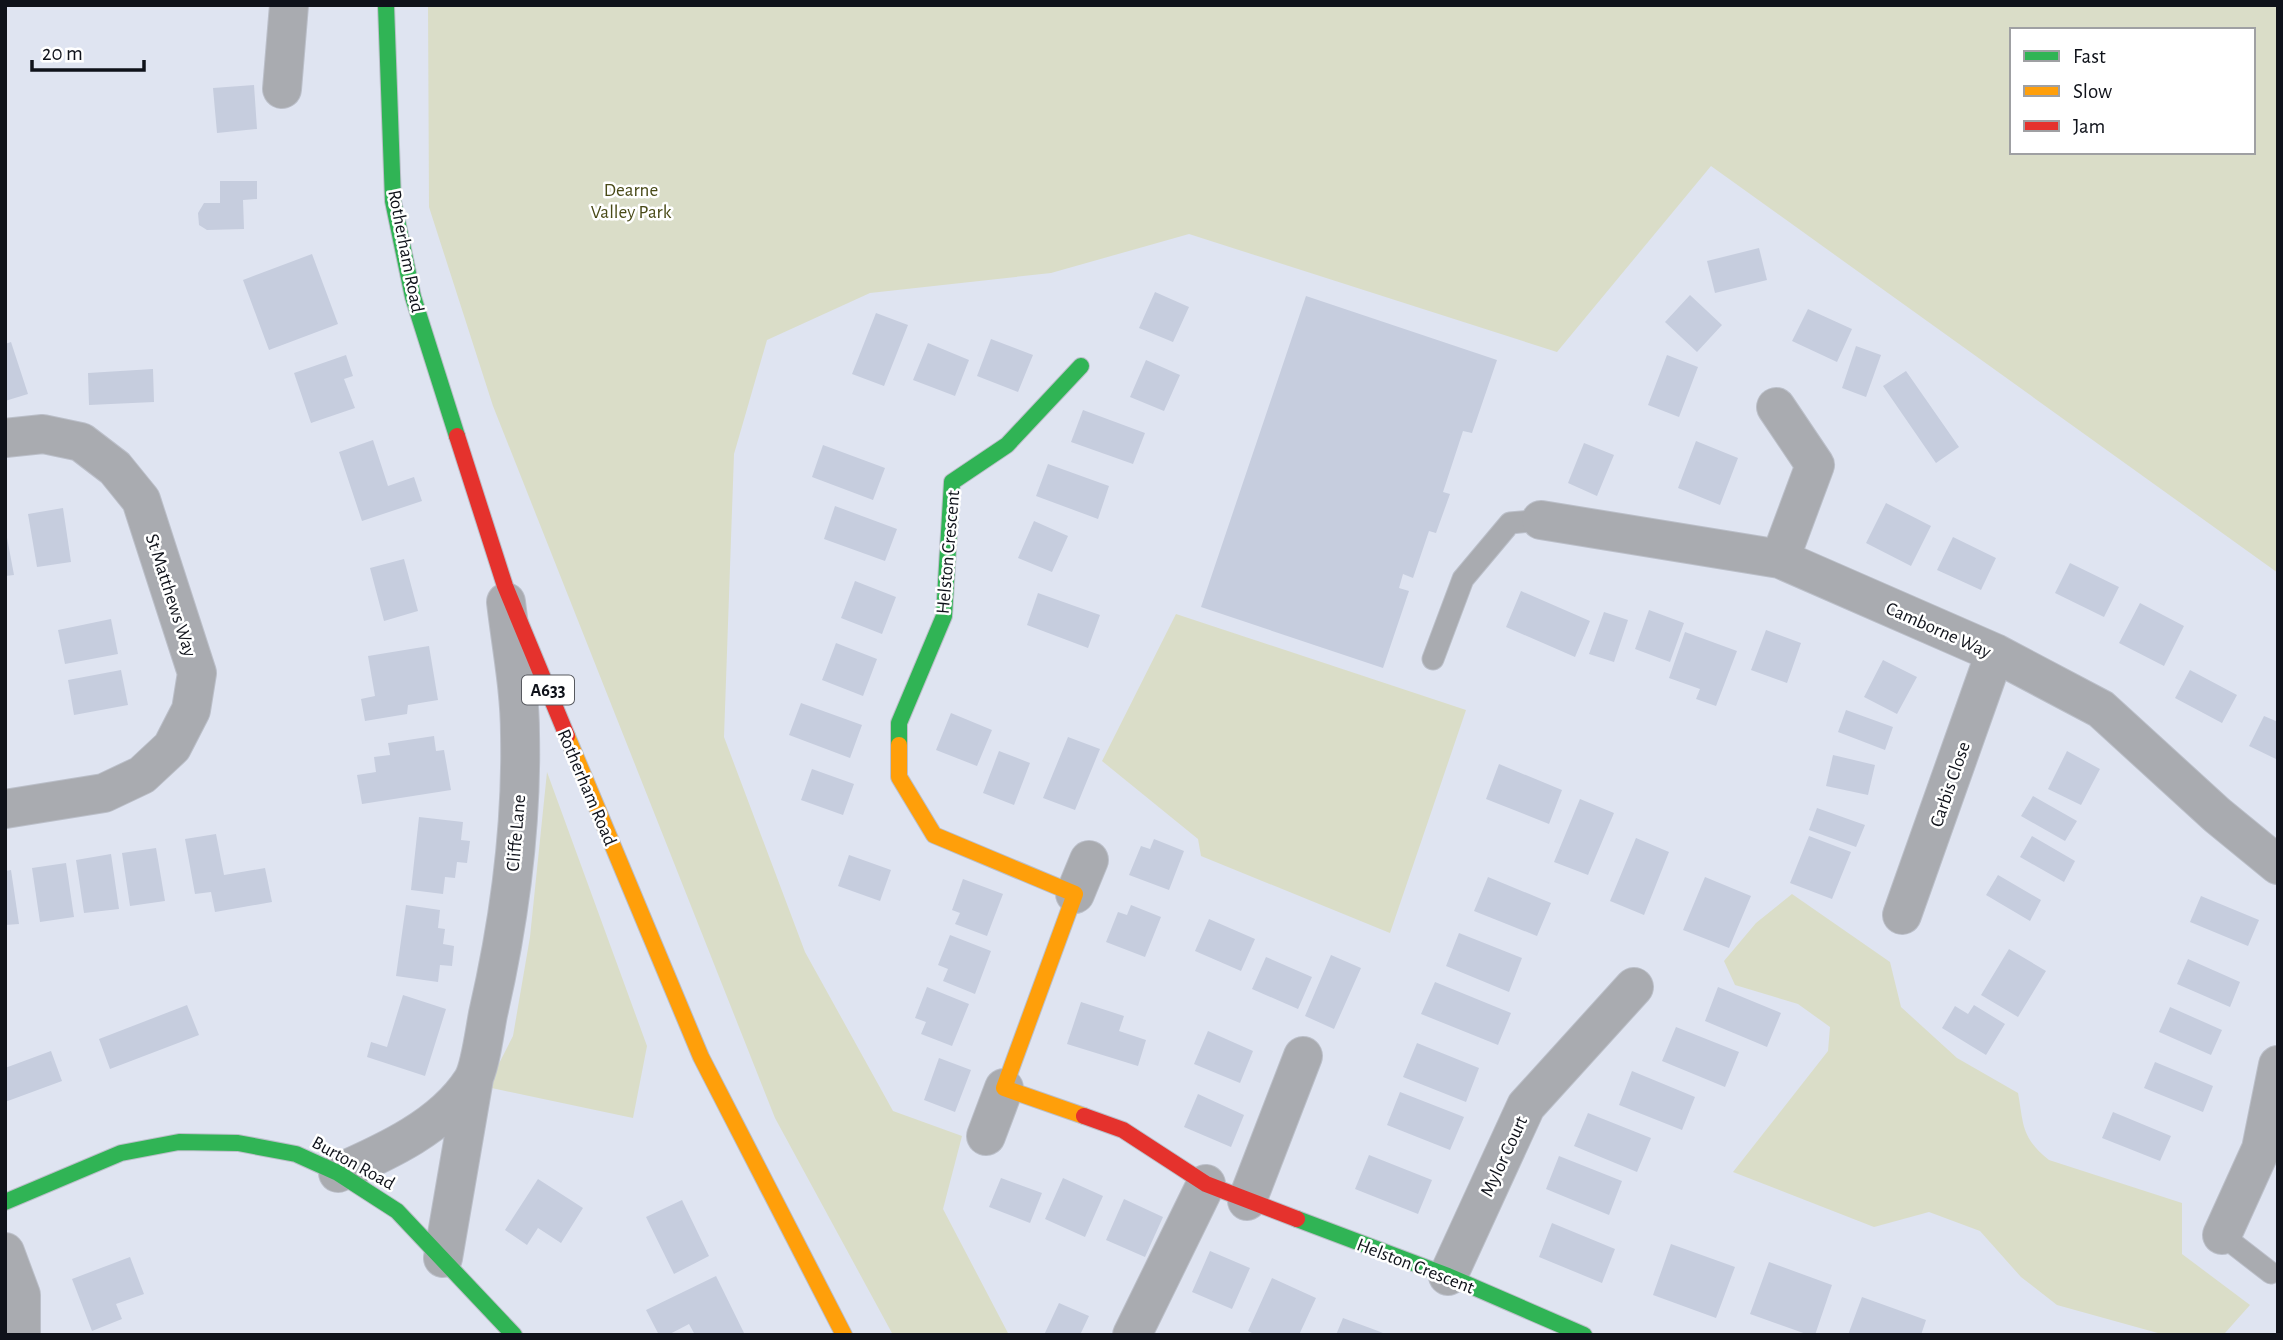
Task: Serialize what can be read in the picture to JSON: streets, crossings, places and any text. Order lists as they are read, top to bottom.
{
  "streets": {
    "street": [
      "Rotherham Road",
      "Helston Crescent",
      "St Matthews Way",
      "Camborne Way",
      "A633",
      "Carbis Close",
      "Cliffe Lane",
      "Mylor Court",
      "Burton Road"
    ]
  },
  "crossings": [
    ["Rotherham Road", "Cliffe Lane"],
    ["Helston Crescent", "Mylor Court"],
    ["Camborne Way", "Carbis Close"],
    ["Cliffe Lane", "Burton Road"]
  ],
  "parks": ["Dearne Valley Park"],
  "legend": ["Fast", "Slow", "Jam"],
  "scale_bar": "20 m"
}
